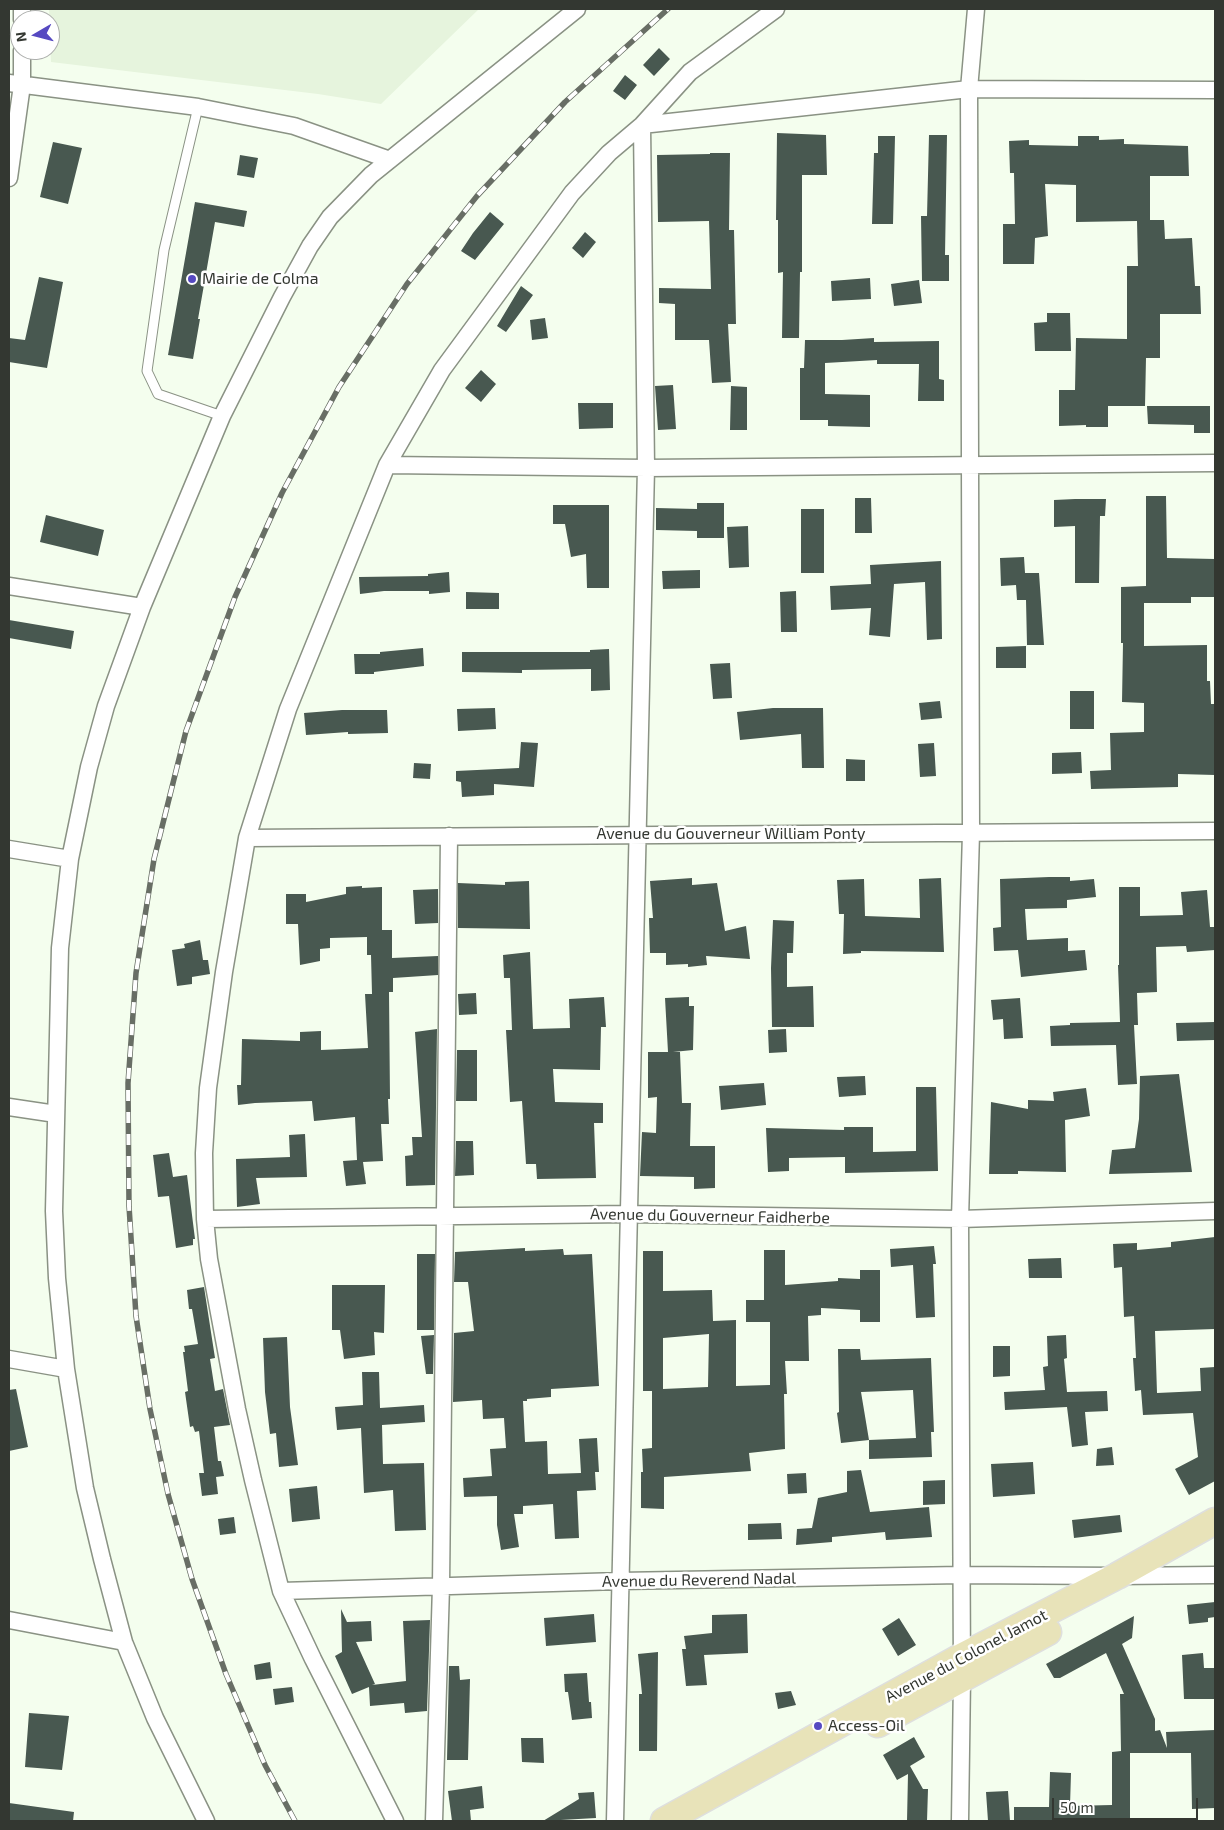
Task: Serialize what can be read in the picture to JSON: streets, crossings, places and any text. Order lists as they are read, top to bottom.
{
  "streets": {
    "main road": ["Avenue du Colonel Jamot"],
    "street": ["Avenue du Gouverneur William Ponty", "Avenue du Gouverneur Faidherbe", "Avenue du Reverend Nadal"]
  },
  "crossings": [
    ["Avenue du Reverend Nadal", "Avenue du Colonel Jamot"]
  ],
  "places": ["Mairie de Colma", "Access-Oil"],
  "scale_bar": "50 m",
  "north": "left"
}
